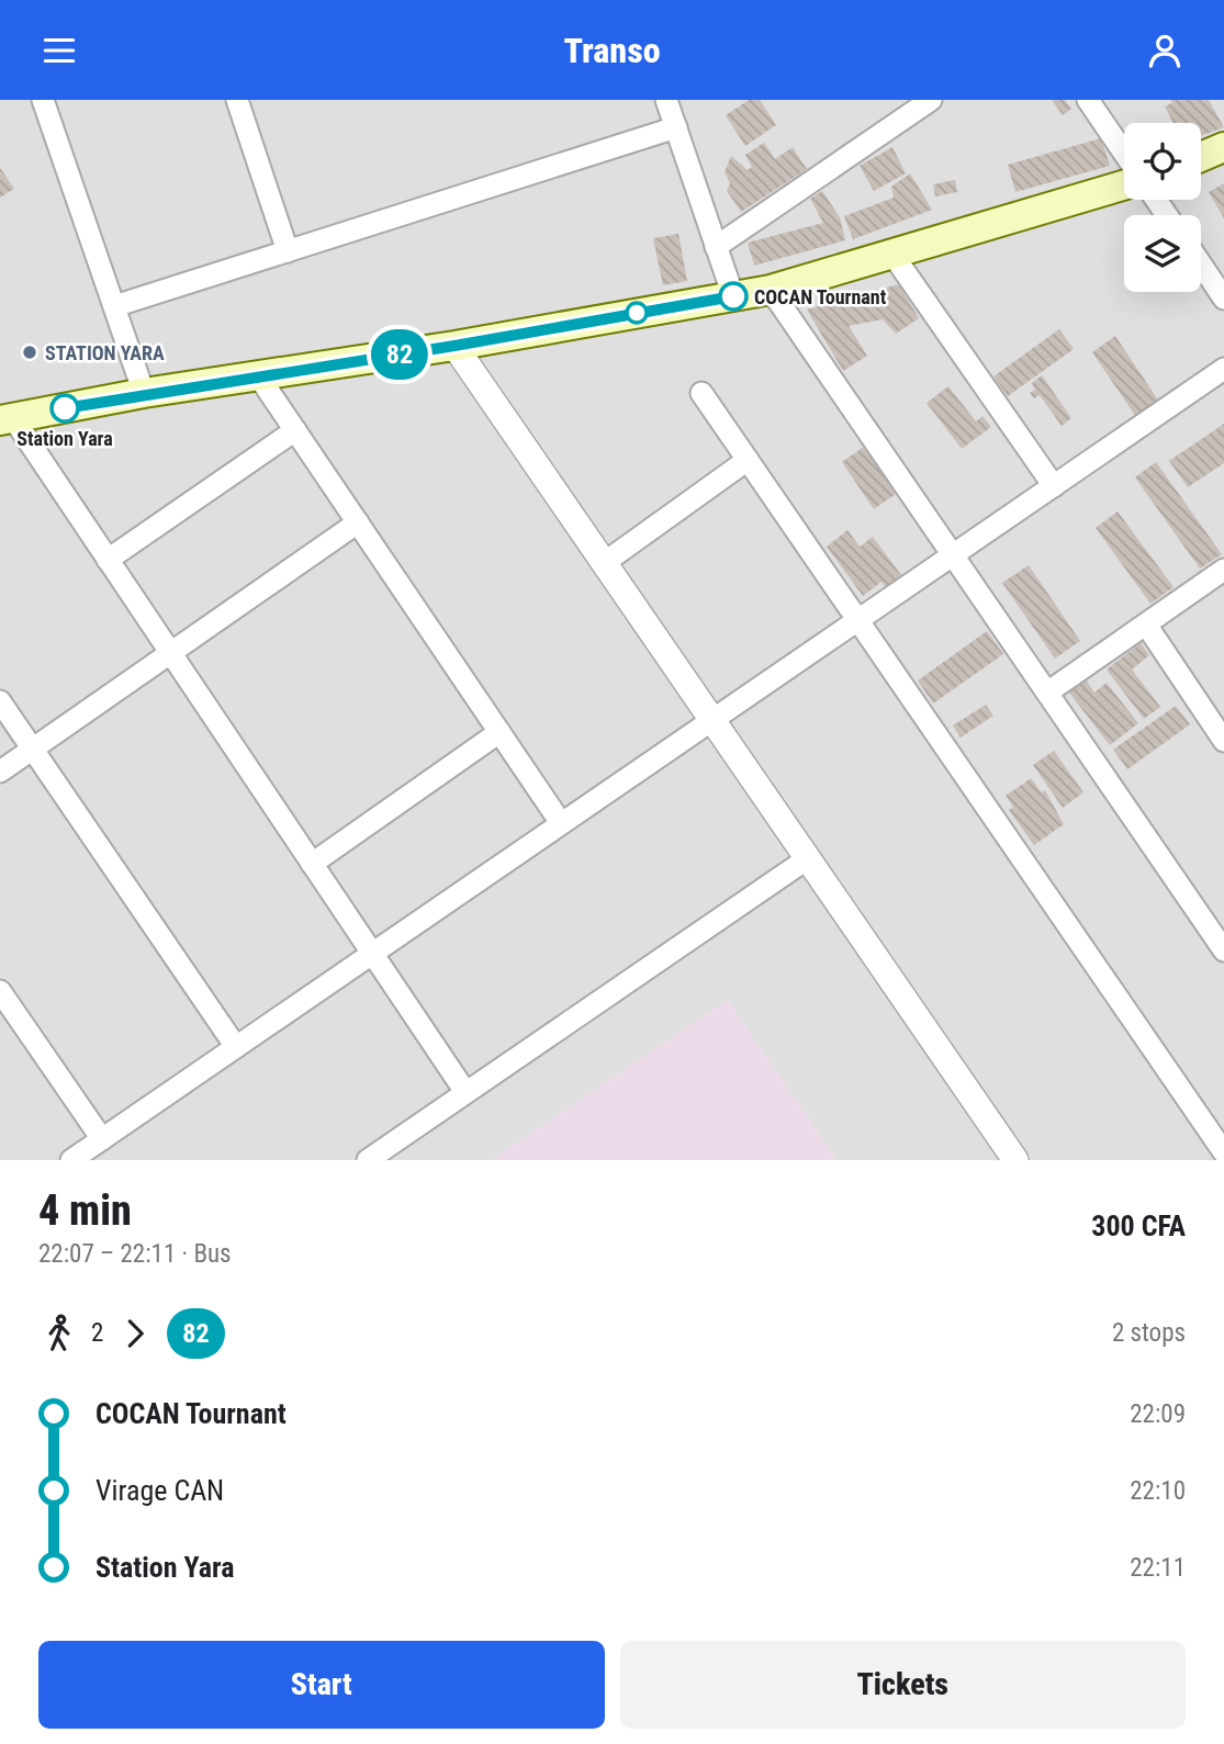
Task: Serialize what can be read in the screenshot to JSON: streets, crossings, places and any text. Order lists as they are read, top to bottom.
{
  "places": ["COCAN Tournant", "STATION YARA", "Station Yara"],
  "lines": ["bus line 82"],
  "page": {
    "header": "Transo",
    "on_map": "82",
    "heading": ["4 min", "22:07 – 22:11 · Bus", "300 CFA"],
    "legs": ["2", "82", "2 stops"],
    "list": [
      {
        "name": "COCAN Tournant",
        "value": "22:09"
      },
      {
        "name": "Virage CAN",
        "value": "22:10"
      },
      {
        "name": "Station Yara",
        "value": "22:11"
      }
    ],
    "buttons": ["Start", "Tickets"]
  }
}
